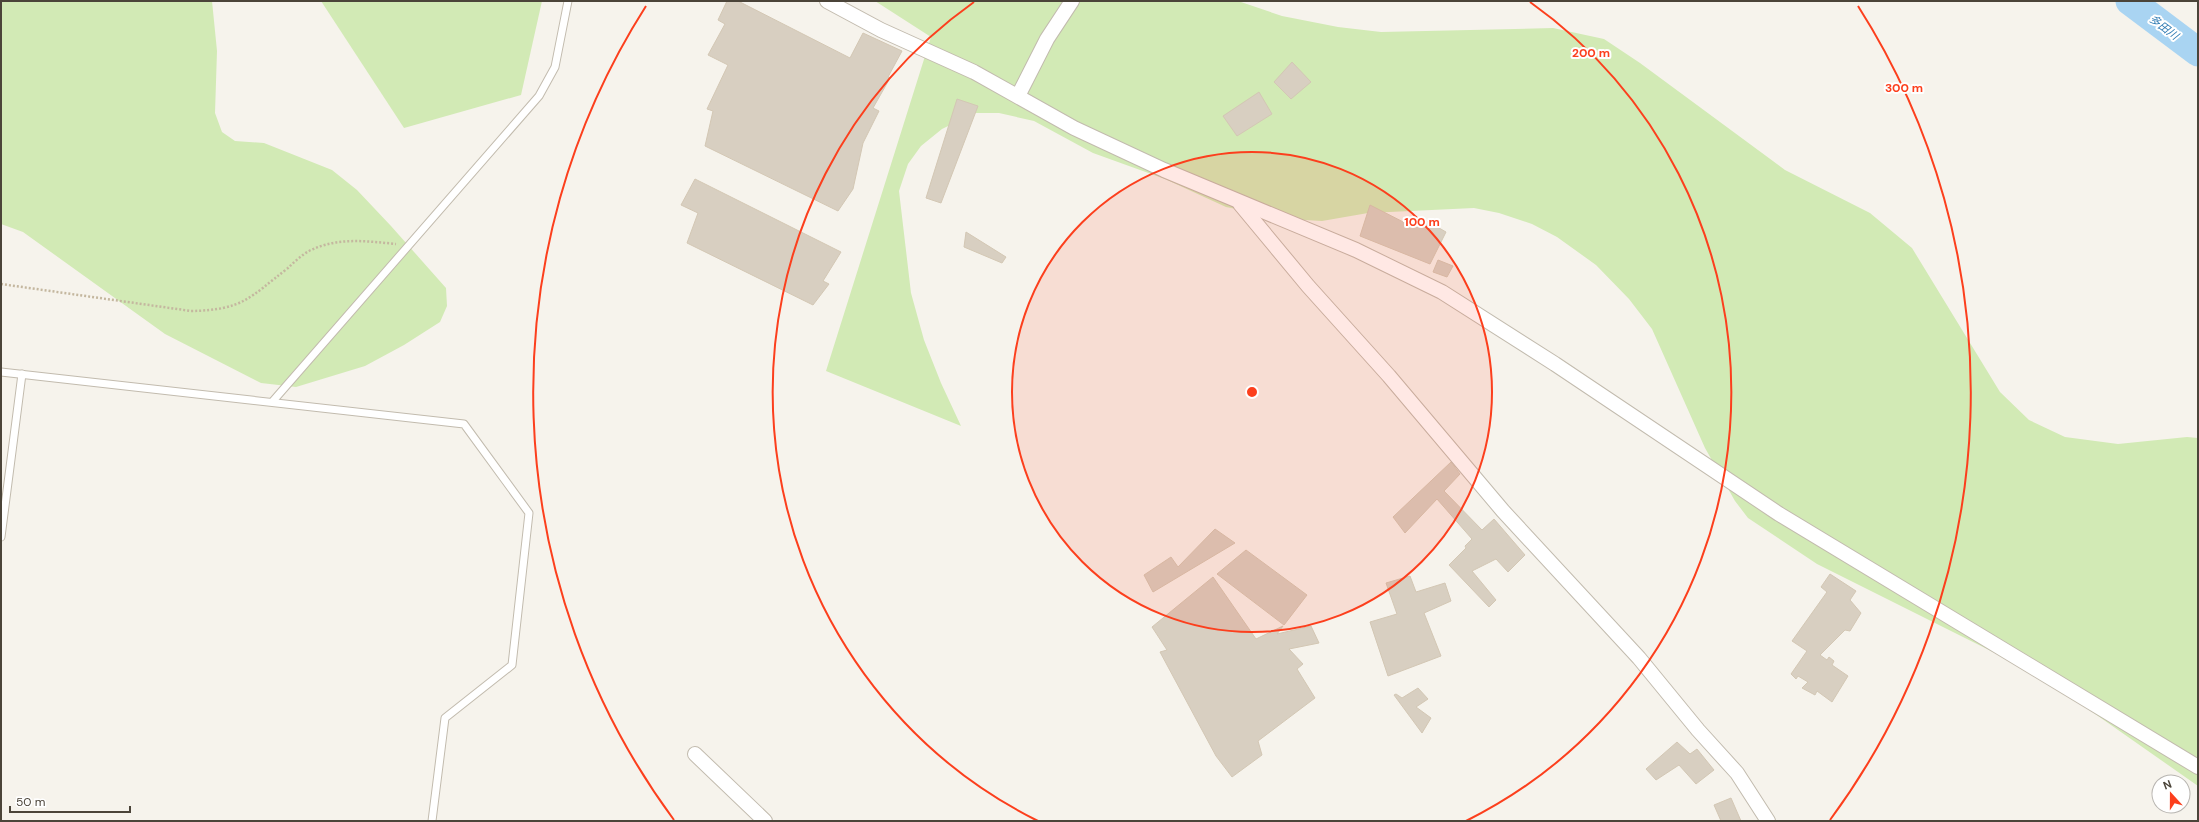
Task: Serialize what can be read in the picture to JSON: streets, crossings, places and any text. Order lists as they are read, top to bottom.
{
  "water": ["多田川"],
  "scale_bar": "50 m",
  "north": "top",
  "rings": ["200 m", "300 m", "100 m"]
}
